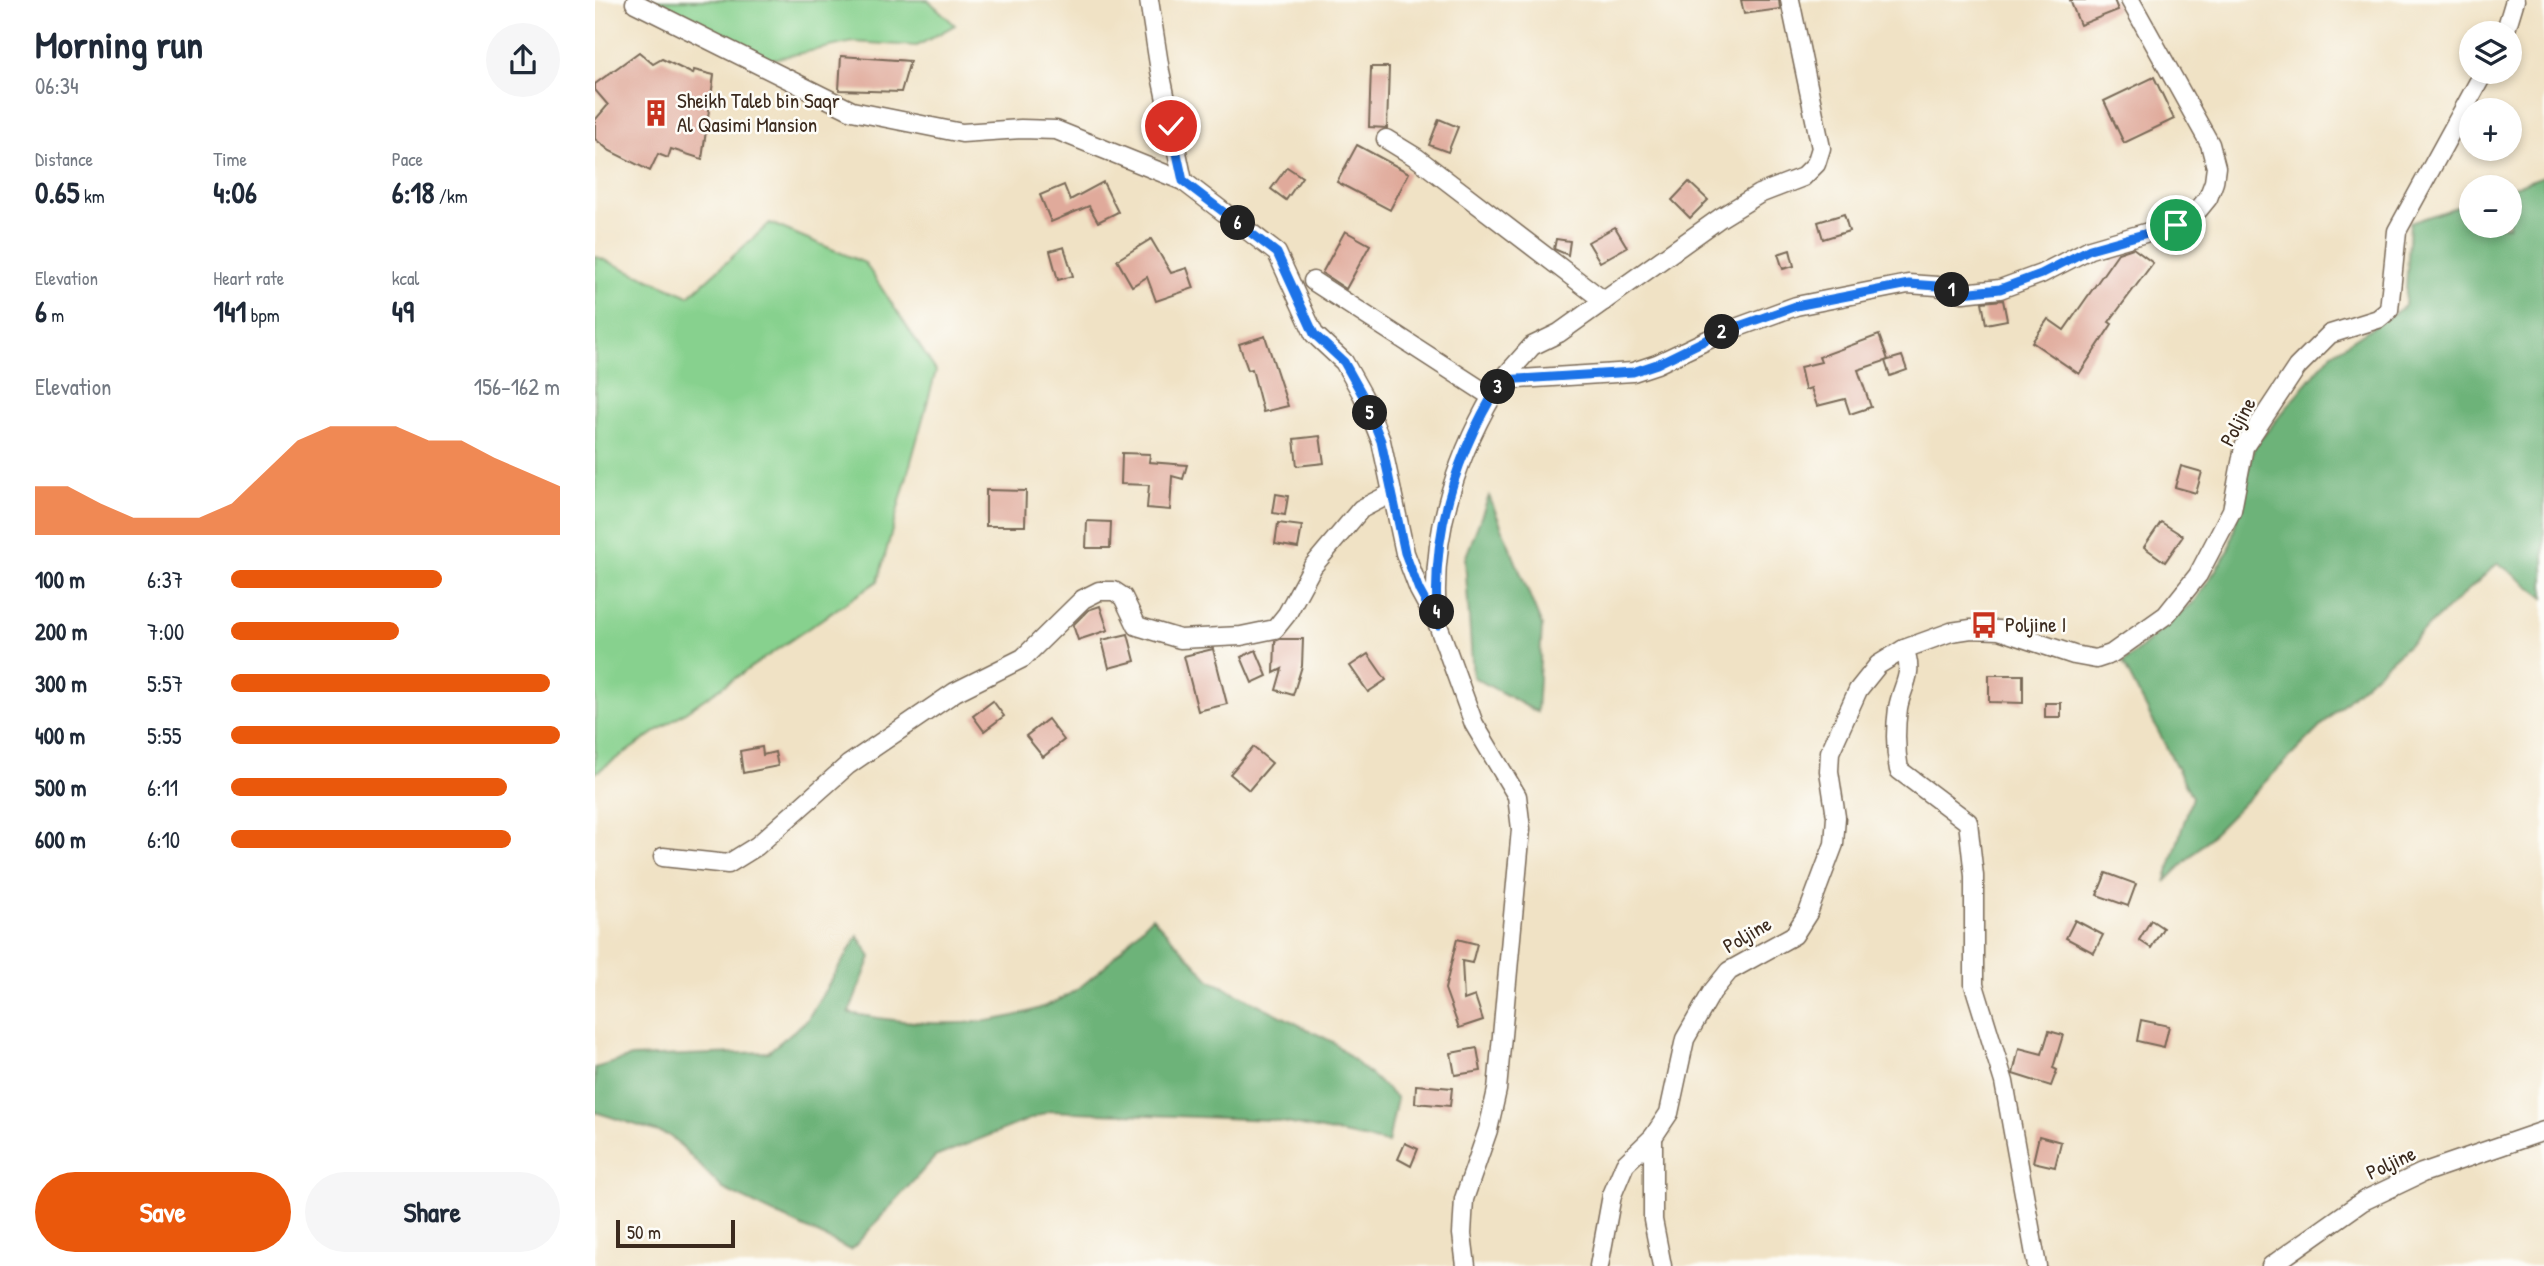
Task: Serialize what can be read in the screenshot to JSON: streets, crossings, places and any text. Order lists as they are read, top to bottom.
{
  "streets": {
    "street": ["Poljine"]
  },
  "places": {
    "building": ["Sheikh Taleb bin Saqr Al Qasimi Mansion"],
    "bus stop": ["Poljine I"]
  },
  "scale_bar": "50 m",
  "page": {
    "heading": ["Morning run", "06:34"],
    "map_buttons": ["+", "−"],
    "stats": [
      ["Distance", "0.65 km"],
      ["Time", "4:06"],
      ["Pace", "6:18 /km"],
      ["Elevation", "6 m"],
      ["Heart rate", "141 bpm"],
      ["kcal", "49"]
    ],
    "pins": [
      "6",
      "1",
      "2",
      "3",
      "5",
      "4"
    ],
    "chart": ["Elevation", "156–162 m"],
    "list": [
      {
        "name": "100 m",
        "note": "6:37"
      },
      {
        "name": "200 m",
        "note": "7:00"
      },
      {
        "name": "300 m",
        "note": "5:57"
      },
      {
        "name": "400 m",
        "note": "5:55"
      },
      {
        "name": "500 m",
        "note": "6:11"
      },
      {
        "name": "600 m",
        "note": "6:10"
      }
    ],
    "buttons": ["Save", "Share"],
    "scale": "50 m"
  }
}
